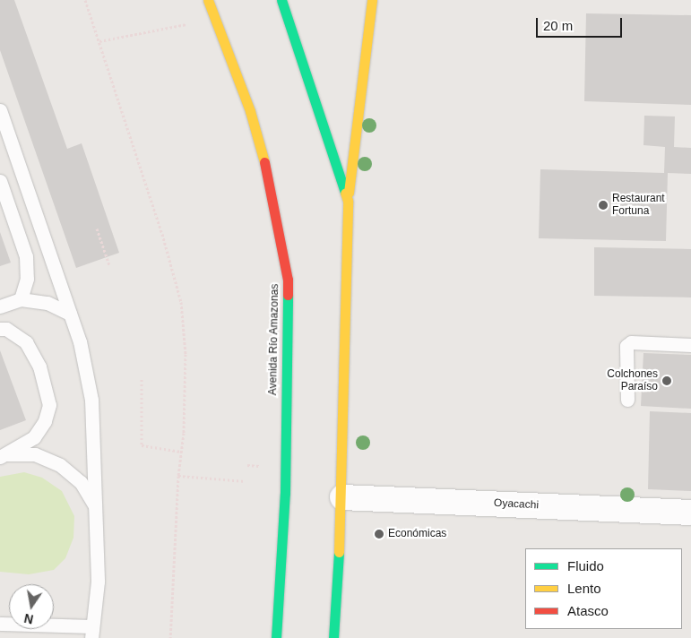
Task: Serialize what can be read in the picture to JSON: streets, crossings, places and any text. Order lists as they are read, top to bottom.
{
  "streets": {
    "main road": ["Avenida Río Amazonas"],
    "street": ["Oyacachi"]
  },
  "places": ["Restaurant Fortuna", "Colchones Paraíso", "Económicas"],
  "legend": ["Fluido", "Lento", "Atasco"],
  "scale_bar": "20 m",
  "north": "bottom"
}
